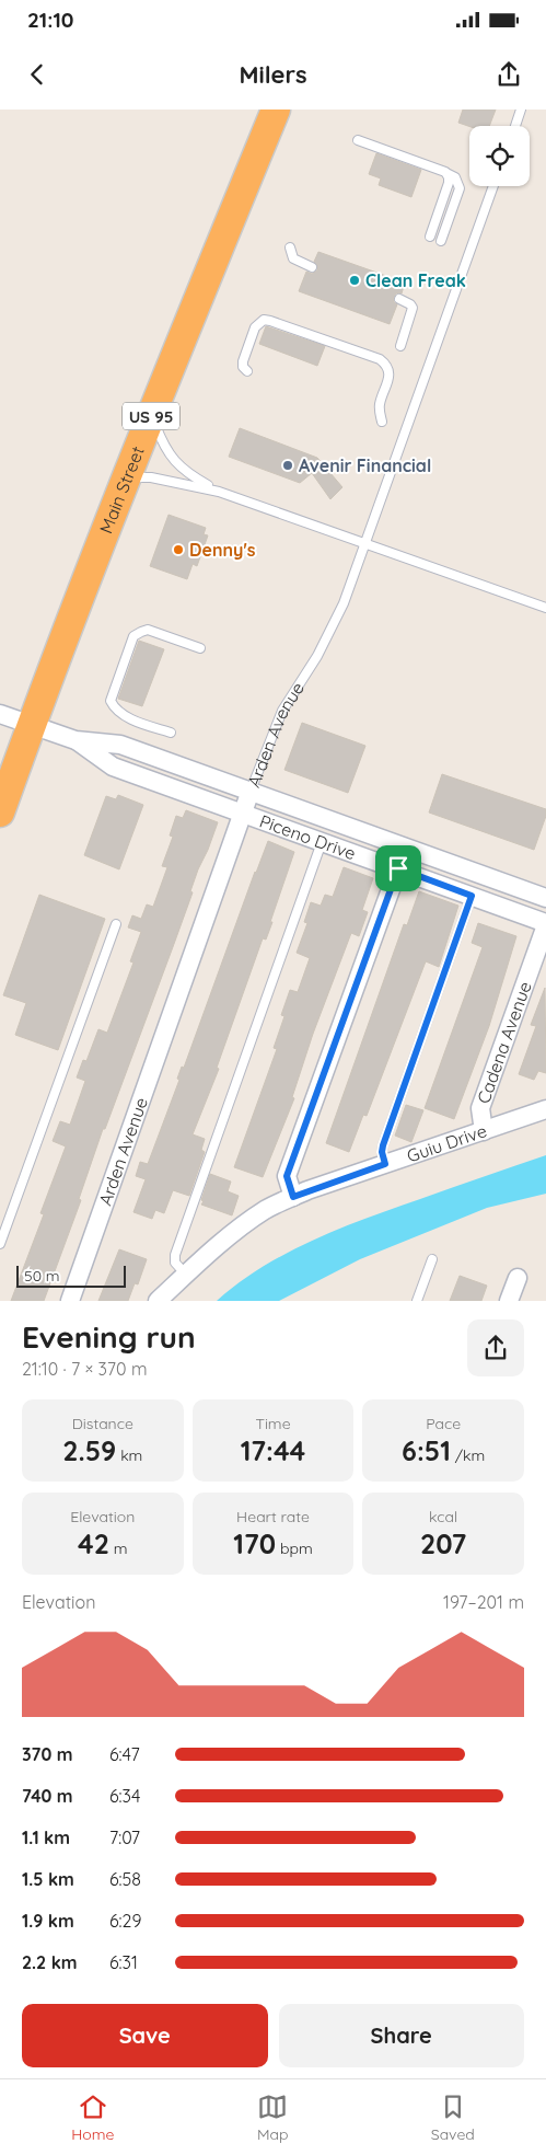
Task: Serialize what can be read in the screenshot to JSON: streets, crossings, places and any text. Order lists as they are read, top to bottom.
{
  "streets": {
    "highway": ["US 95", "Main Street"],
    "street": [
      "Arden Avenue",
      "Piceno Drive",
      "Cadena Avenue",
      "Guiu Drive"
    ]
  },
  "crossings": [
    ["Main Street", "Piceno Drive"],
    ["Arden Avenue", "Piceno Drive"],
    ["Piceno Drive", "Cadena Avenue"],
    ["Cadena Avenue", "Guiu Drive"]
  ],
  "places": ["Clean Freak", "Avenir Financial", "Denny's"],
  "scale_bar": "50 m",
  "page": {
    "status": "21:10",
    "header": "Milers",
    "scale": "50 m",
    "heading": ["Evening run", "21:10 · 7 × 370 m"],
    "stats": [
      ["Distance", "2.59 km"],
      ["Time", "17:44"],
      ["Pace", "6:51 /km"],
      ["Elevation", "42 m"],
      ["Heart rate", "170 bpm"],
      ["kcal", "207"]
    ],
    "chart": ["Elevation", "197–201 m"],
    "list": [
      {
        "name": "370 m",
        "note": "6:47"
      },
      {
        "name": "740 m",
        "note": "6:34"
      },
      {
        "name": "1.1 km",
        "note": "7:07"
      },
      {
        "name": "1.5 km",
        "note": "6:58"
      },
      {
        "name": "1.9 km",
        "note": "6:29"
      },
      {
        "name": "2.2 km",
        "note": "6:31"
      }
    ],
    "buttons": ["Save", "Share"],
    "tabs": ["Home", "Map", "Saved"]
  }
}
